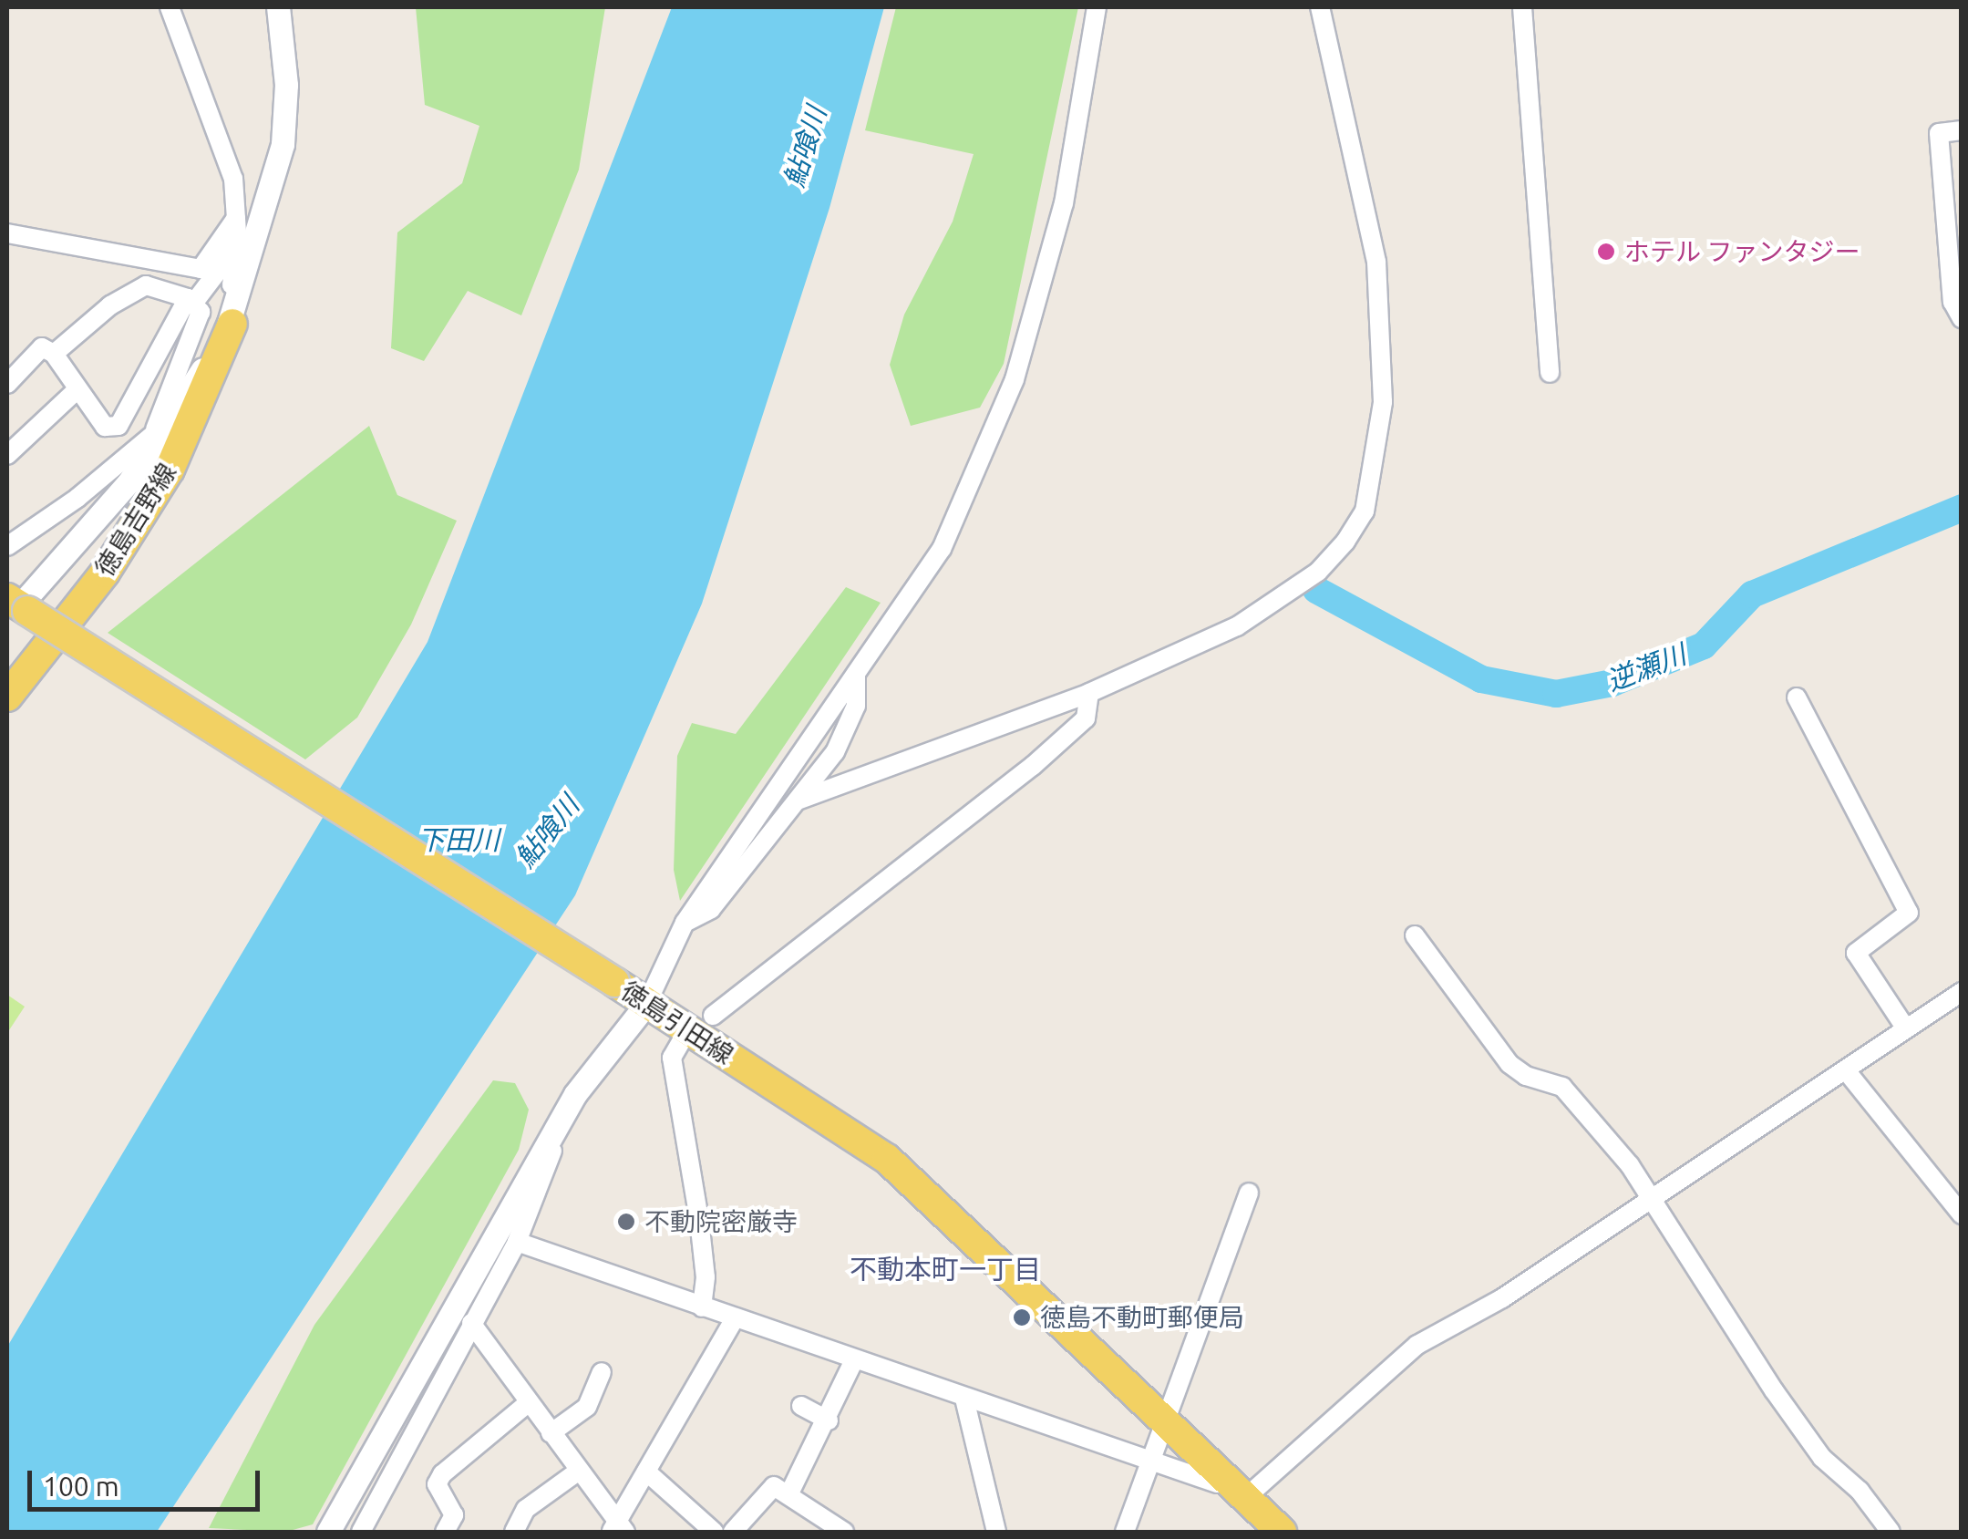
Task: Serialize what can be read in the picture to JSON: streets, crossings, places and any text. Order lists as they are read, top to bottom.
{
  "streets": {
    "main road": ["徳島吉野線", "徳島引田線"]
  },
  "districts": ["不動本町一丁目"],
  "water": ["鮎喰川", "逆瀬川", "下田川"],
  "places": ["ホテル ファンタジー", "不動院密厳寺", "徳島不動町郵便局"],
  "scale_bar": "100 m"
}
